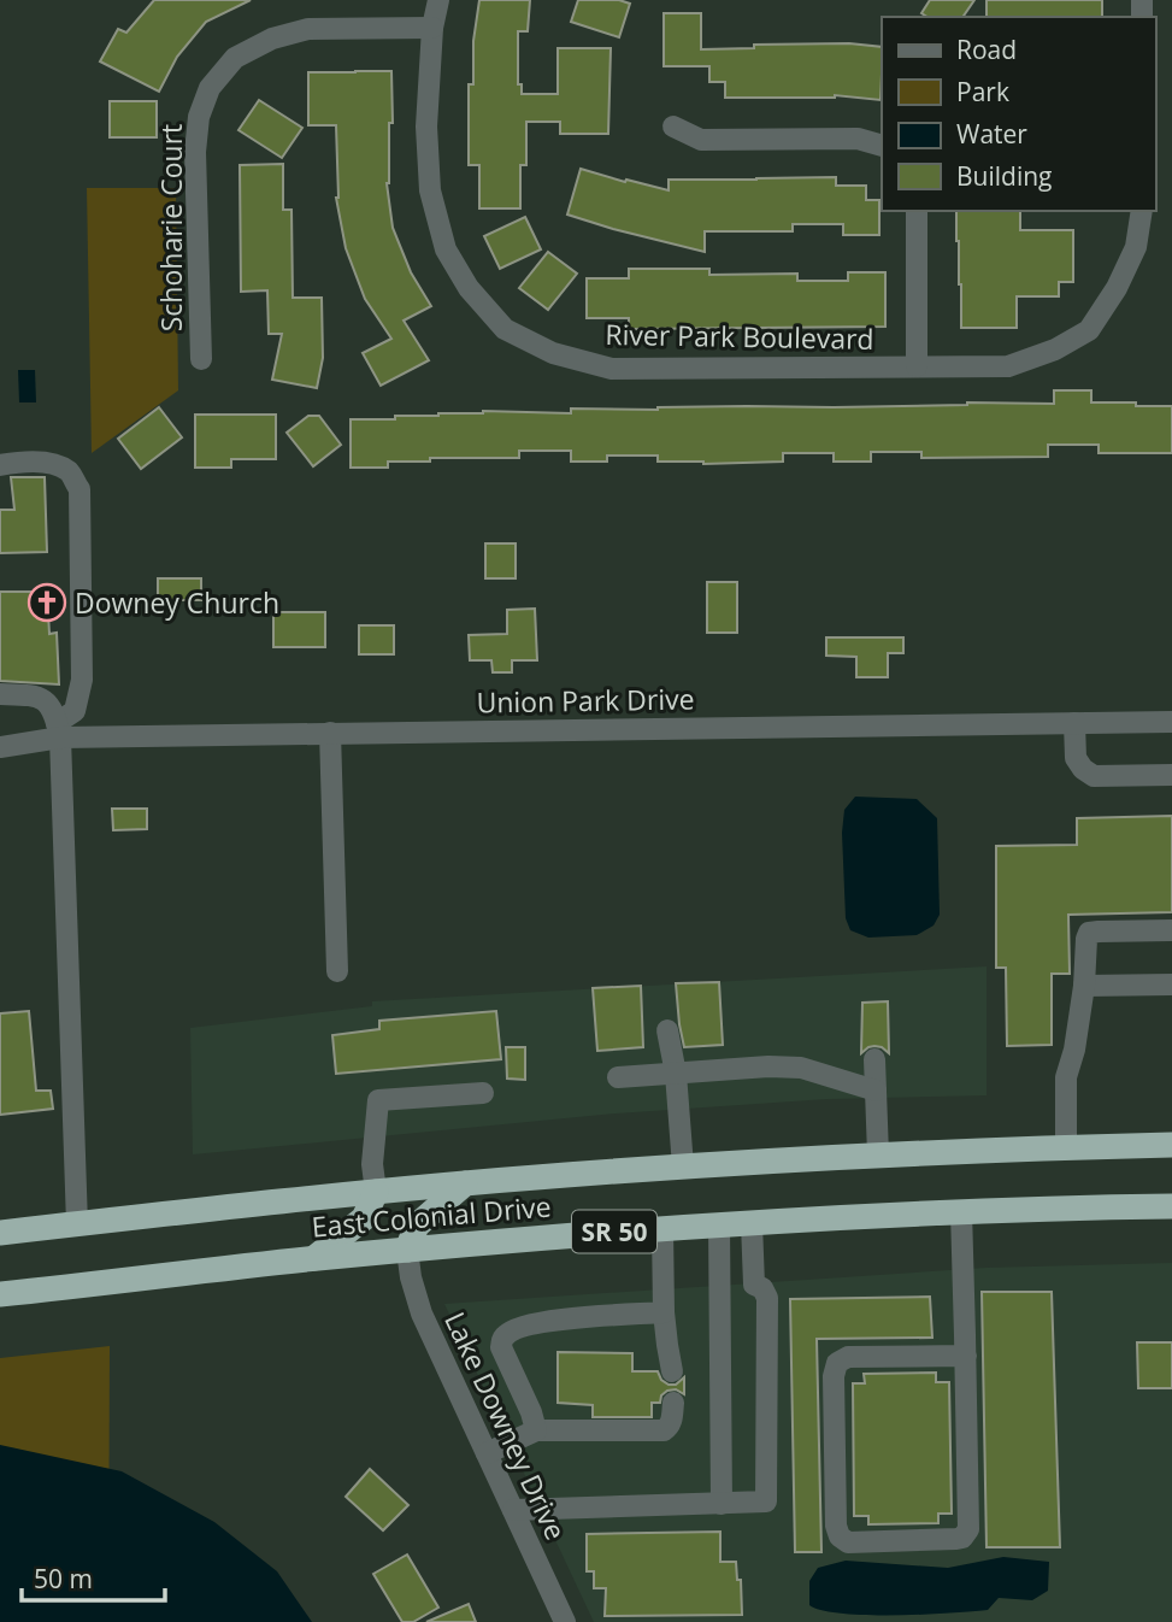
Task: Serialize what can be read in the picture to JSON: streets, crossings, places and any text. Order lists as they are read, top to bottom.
{
  "streets": {
    "highway": ["East Colonial Drive", "SR 50"],
    "street": [
      "Schoharie Court",
      "River Park Boulevard",
      "Union Park Drive",
      "Lake Downey Drive"
    ]
  },
  "crossings": [
    ["Schoharie Court", "River Park Boulevard"],
    ["East Colonial Drive", "Lake Downey Drive"]
  ],
  "places": {
    "church": ["Downey Church"]
  },
  "legend": [
    "Road",
    "Park",
    "Water",
    "Building"
  ],
  "scale_bar": "50 m"
}
